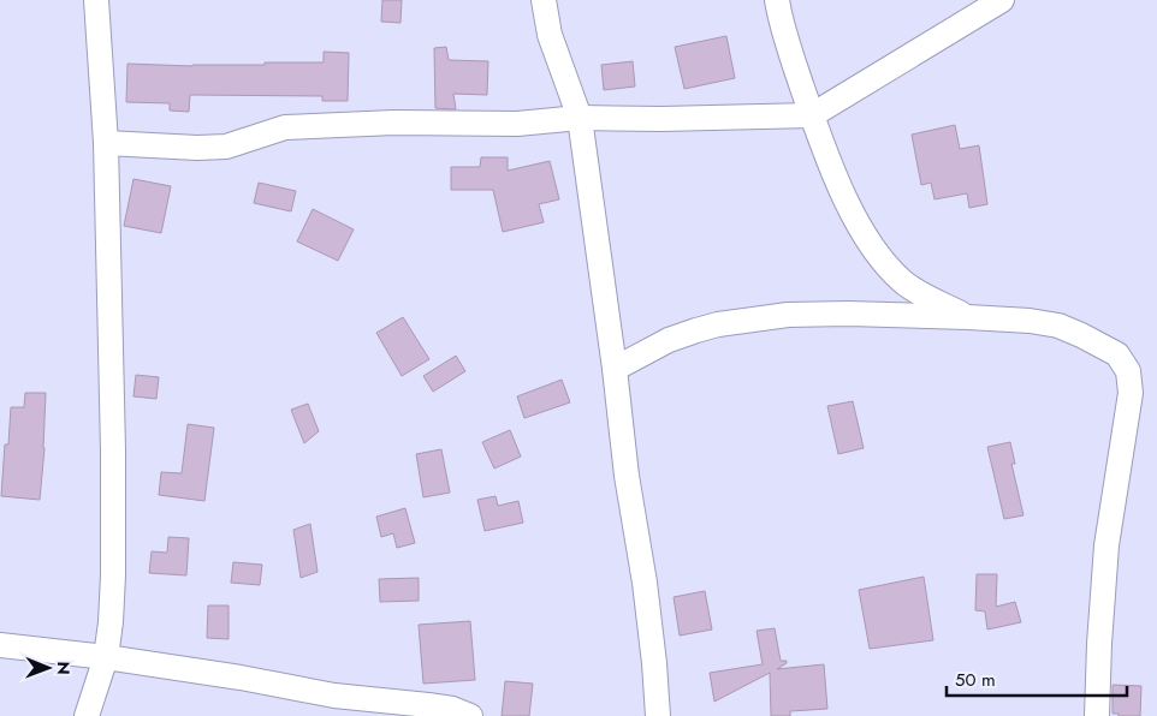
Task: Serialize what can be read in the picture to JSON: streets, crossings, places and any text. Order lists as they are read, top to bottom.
{
  "scale_bar": "50 m",
  "north": "right"
}
